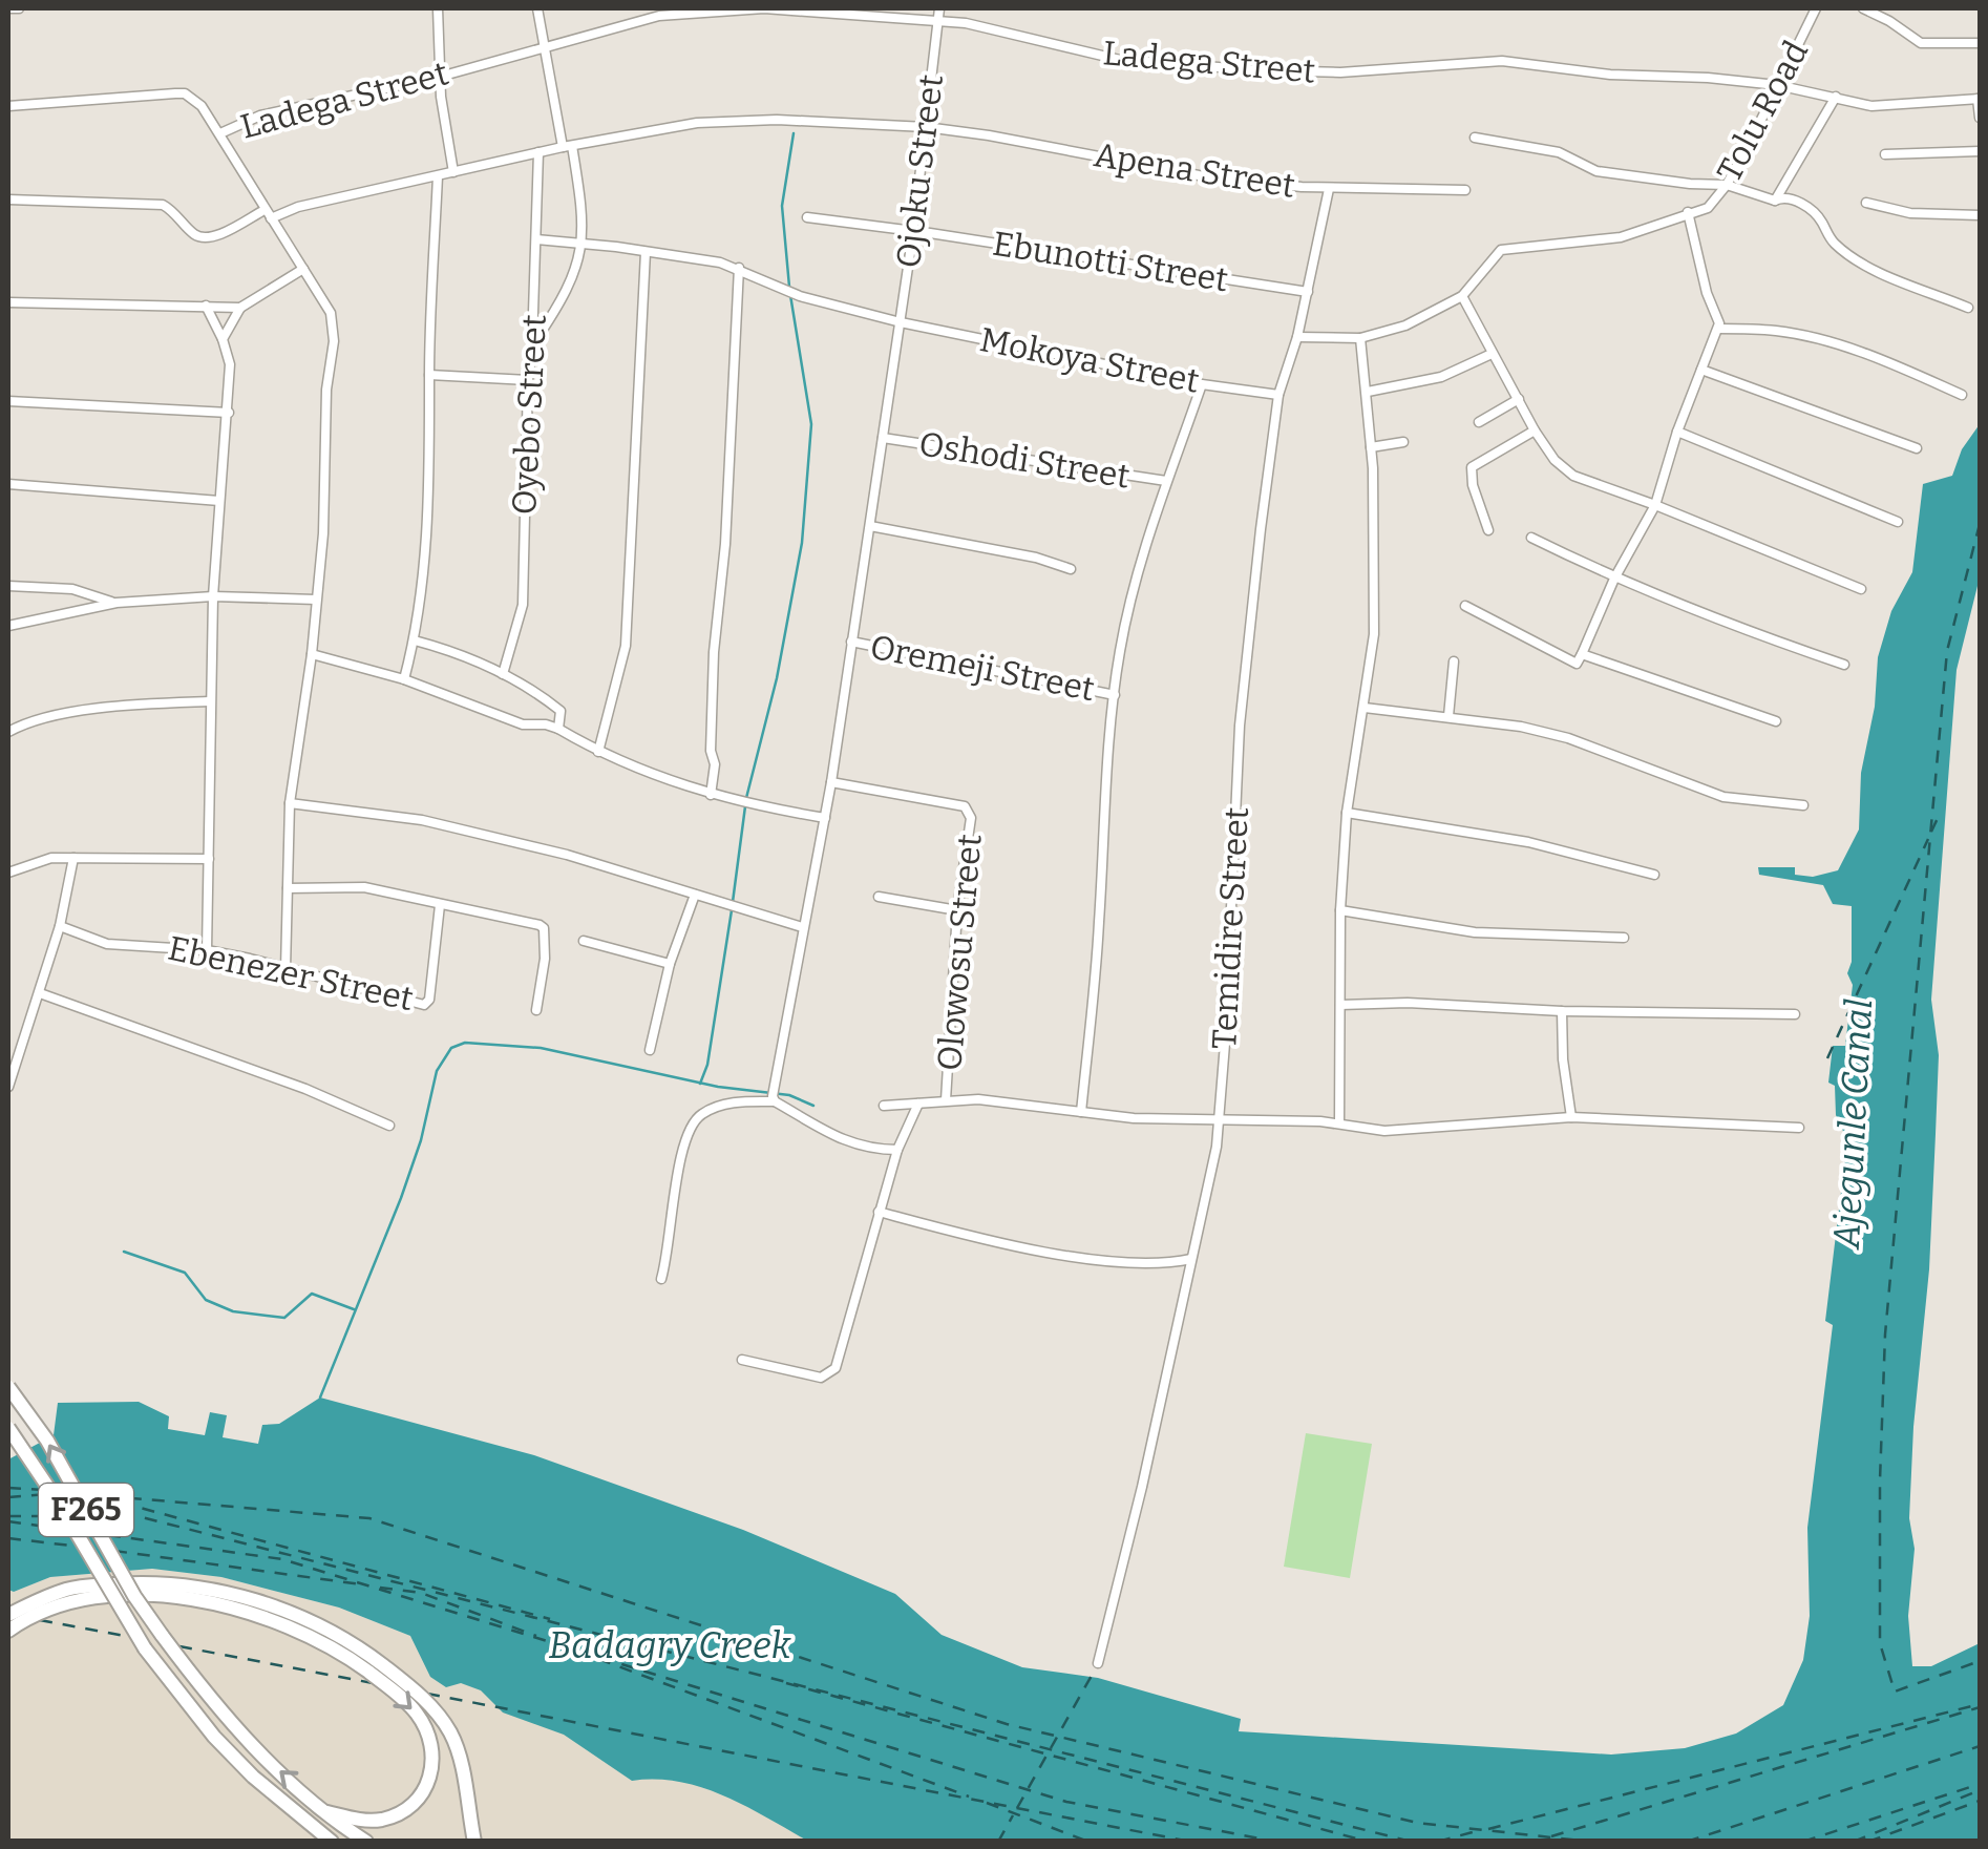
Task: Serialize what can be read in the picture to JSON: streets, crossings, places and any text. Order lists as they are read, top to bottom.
{
  "streets": {
    "highway": ["F265"],
    "street": [
      "Ladega Street",
      "Tolu Road",
      "Apena Street",
      "Ojoku Street",
      "Ebunotti Street",
      "Mokoya Street",
      "Oyebo Street",
      "Oshodi Street",
      "Oremeji Street",
      "Temidire Street",
      "Olowosu Street",
      "Ebenezer Street"
    ]
  },
  "crossings": [
    ["Ladega Street", "Tolu Road"],
    ["Ladega Street", "Ojoku Street"],
    ["Tolu Road", "Temidire Street"],
    ["Apena Street", "Ojoku Street"],
    ["Apena Street", "Oyebo Street"],
    ["Apena Street", "Temidire Street"],
    ["Ojoku Street", "Ebunotti Street"],
    ["Ojoku Street", "Mokoya Street"],
    ["Ojoku Street", "Oshodi Street"],
    ["Ojoku Street", "Oremeji Street"],
    ["Ojoku Street", "Olowosu Street"],
    ["Ebunotti Street", "Temidire Street"],
    ["Mokoya Street", "Oyebo Street"],
    ["Mokoya Street", "Temidire Street"]
  ],
  "water": ["Ajegunle Canal", "Badagry Creek"]
}
